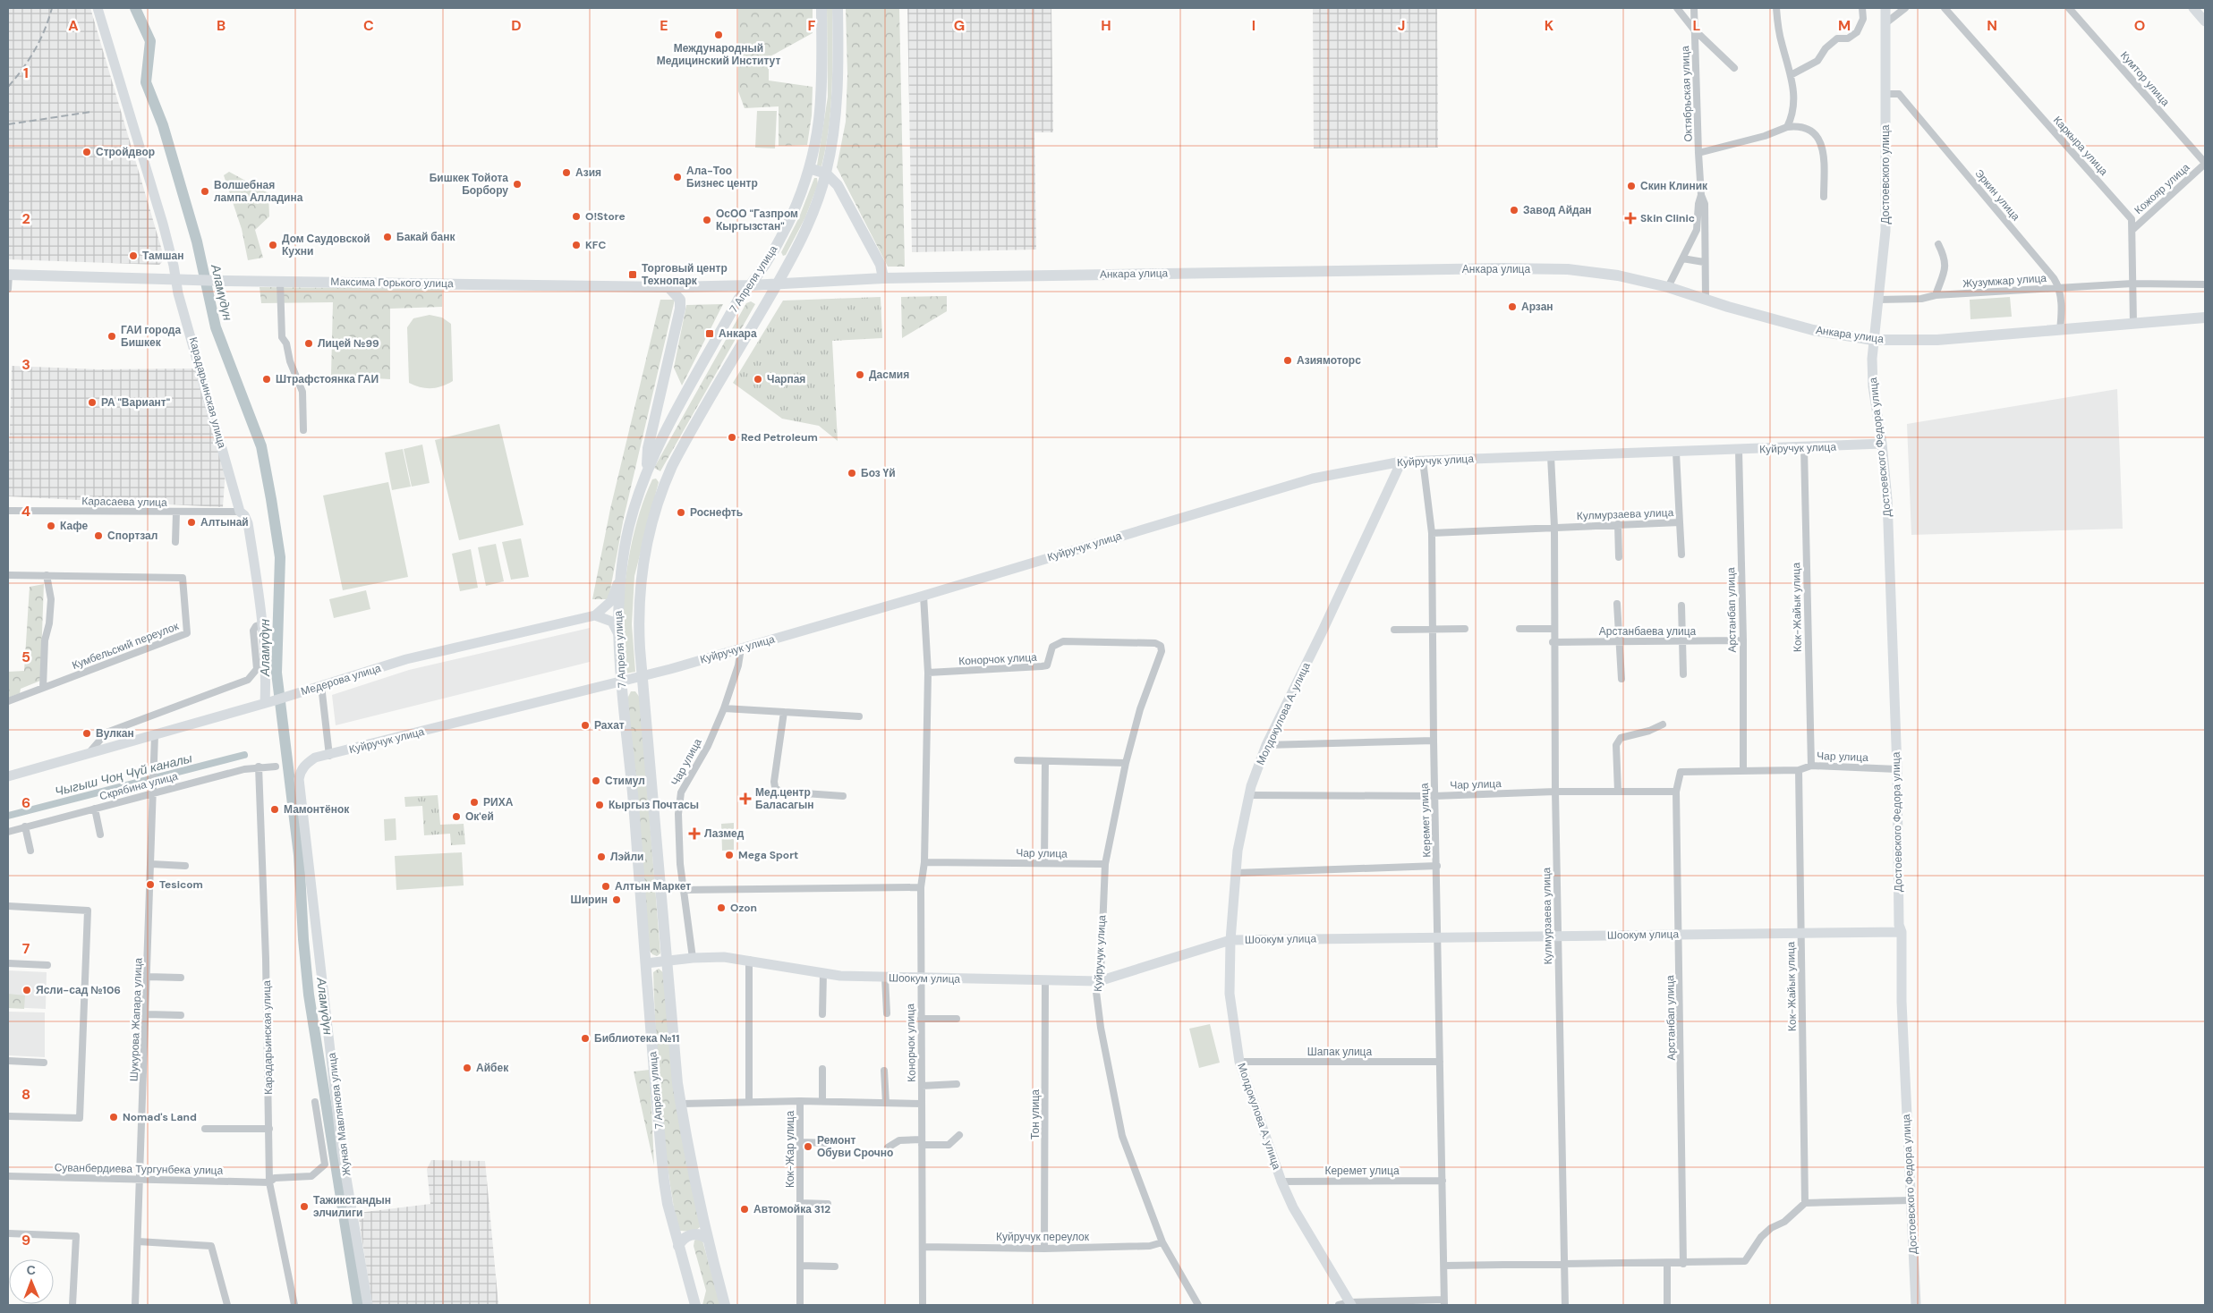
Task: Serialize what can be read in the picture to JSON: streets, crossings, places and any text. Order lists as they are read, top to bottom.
{
  "streets": {
    "main road": ["Анкара улица", "7 Апреля улица", "Максима Горького улица"],
    "street": [
      "Кумтор улица",
      "Октябрьская улица",
      "Каркыра улица",
      "Достоевского улица",
      "Кожояр улица",
      "Эркин улица",
      "Жузумжар улица",
      "Карадарьинская улица",
      "Достоевского Федора улица",
      "Куйручук улица",
      "Карасаева улица",
      "Кулмурзаева улица",
      "Кок-Жайык улица",
      "Арстанбап улица",
      "Арстанбаева улица",
      "Кумбельский переулок",
      "Конорчок улица",
      "Медерова улица",
      "Молдокулова А. улица",
      "Чар улица",
      "Скрябина улица",
      "Керемет улица",
      "Шоокум улица",
      "Шукурова Жапара улица",
      "Шапак улица",
      "Жуная Мавлянова улица",
      "Тон улица",
      "Кок-Жар улица",
      "Суванбердиева Тургунбека улица",
      "Куйручук переулок"
    ]
  },
  "crossings": [
    ["Кумтор улица", "Кожояр улица"],
    ["Октябрьская улица", "Анкара улица"],
    ["Каркыра улица", "Кожояр улица"],
    ["Каркыра улица", "Анкара улица"],
    ["Каркыра улица", "Жузумжар улица"],
    ["Достоевского улица", "Эркин улица"],
    ["Достоевского улица", "Анкара улица"],
    ["Достоевского улица", "Жузумжар улица"],
    ["Достоевского улица", "Достоевского Федора улица"],
    ["Эркин улица", "Жузумжар улица"],
    ["Анкара улица", "7 Апреля улица"],
    ["Анкара улица", "Максима Горького улица"],
    ["Анкара улица", "Достоевского Федора улица"],
    ["7 Апреля улица", "Максима Горького улица"],
    ["7 Апреля улица", "Куйручук улица"],
    ["7 Апреля улица", "Медерова улица"],
    ["7 Апреля улица", "Шоокум улица"],
    ["7 Апреля улица", "Кок-Жар улица"],
    ["Максима Горького улица", "Карадарьинская улица"],
    ["Карадарьинская улица", "Карасаева улица"],
    ["Карадарьинская улица", "Медерова улица"],
    ["Карадарьинская улица", "Скрябина улица"],
    ["Карадарьинская улица", "Суванбердиева Тургунбека улица"],
    ["Достоевского Федора улица", "Куйручук улица"],
    ["Достоевского Федора улица", "Чар улица"],
    ["Достоевского Федора улица", "Шоокум улица"],
    ["Куйручук улица", "Кулмурзаева улица"],
    ["Куйручук улица", "Кок-Жайык улица"],
    ["Куйручук улица", "Арстанбап улица"],
    ["Куйручук улица", "Конорчок улица"],
    ["Куйручук улица", "Молдокулова А. улица"],
    ["Куйручук улица", "Чар улица"],
    ["Куйручук улица", "Керемет улица"],
    ["Куйручук улица", "Шоокум улица"],
    ["Куйручук улица", "Жуная Мавлянова улица"],
    ["Куйручук улица", "Куйручук переулок"],
    ["Кулмурзаева улица", "Арстанбаева улица"],
    ["Кулмурзаева улица", "Чар улица"],
    ["Кулмурзаева улица", "Керемет улица"],
    ["Кулмурзаева улица", "Шоокум улица"],
    ["Кок-Жайык улица", "Чар улица"],
    ["Кок-Жайык улица", "Шоокум улица"],
    ["Арстанбап улица", "Арстанбаева улица"],
    ["Арстанбап улица", "Чар улица"],
    ["Арстанбап улица", "Шоокум улица"],
    ["Конорчок улица", "Чар улица"],
    ["Конорчок улица", "Шоокум улица"],
    ["Конорчок улица", "Кок-Жар улица"],
    ["Конорчок улица", "Куйручук переулок"],
    ["Медерова улица", "Шукурова Жапара улица"],
    ["Молдокулова А. улица", "Чар улица"],
    ["Молдокулова А. улица", "Керемет улица"],
    ["Молдокулова А. улица", "Шоокум улица"],
    ["Молдокулова А. улица", "Шапак улица"],
    ["Чар улица", "Керемет улица"],
    ["Чар улица", "Шоокум улица"],
    ["Скрябина улица", "Шукурова Жапара улица"],
    ["Керемет улица", "Шоокум улица"],
    ["Керемет улица", "Шапак улица"],
    ["Шоокум улица", "Тон улица"],
    ["Шукурова Жапара улица", "Суванбердиева Тургунбека улица"],
    ["Тон улица", "Куйручук переулок"]
  ],
  "water": ["Аламүдүн", "Чыгыш Чоң Чүй каналы"],
  "places": {
    "other": [
      "Международный Медицинский Институт",
      "Стройдвор",
      "Азия",
      "Ала-Тоо Бизнес центр",
      "Бишкек Тойота Борбору",
      "Скин Клиник",
      "Волшебная лампа Алладина",
      "Завод Айдан",
      "O!Store",
      "ОсОО \"Газпром Кыргызстан\"",
      "Бакай банк",
      "Дом Саудовской Кухни",
      "KFC",
      "Тамшан",
      "Арзан",
      "ГАИ города Бишкек",
      "Лицей №99",
      "Азиямоторс",
      "Дасмия",
      "Штрафстоянка ГАИ",
      "Чарпая",
      "РА \"Вариант\"",
      "Red Petroleum",
      "Боз Үй",
      "Роснефть",
      "Алтынай",
      "Кафе",
      "Спортзал",
      "Рахат",
      "Вулкан",
      "Стимул",
      "РИХА",
      "Кыргыз Почтасы",
      "Мамонтёнок",
      "Ок'ей",
      "Mega Sport",
      "Лэйли",
      "Tesicom",
      "Алтын Маркет",
      "Ширин",
      "Ozon",
      "Ясли-сад №106",
      "Библиотека №11",
      "Айбек",
      "Nomad's Land",
      "Ремонт Обуви Срочно",
      "Тажикстандын элчилиги",
      "Автомойка 312"
    ],
    "health": ["Skin Clinic", "Мед.центр Баласагын", "Лазмед"],
    "transit": ["Торговый центр Технопарк", "Анкара"]
  },
  "north": "top",
  "grid": {
    "columns": [
      "A",
      "B",
      "C",
      "D",
      "E",
      "F",
      "G",
      "H",
      "I",
      "J",
      "K",
      "L",
      "M",
      "N",
      "O"
    ],
    "rows": [
      "1",
      "2",
      "3",
      "4",
      "5",
      "6",
      "7",
      "8",
      "9"
    ]
  }
}
